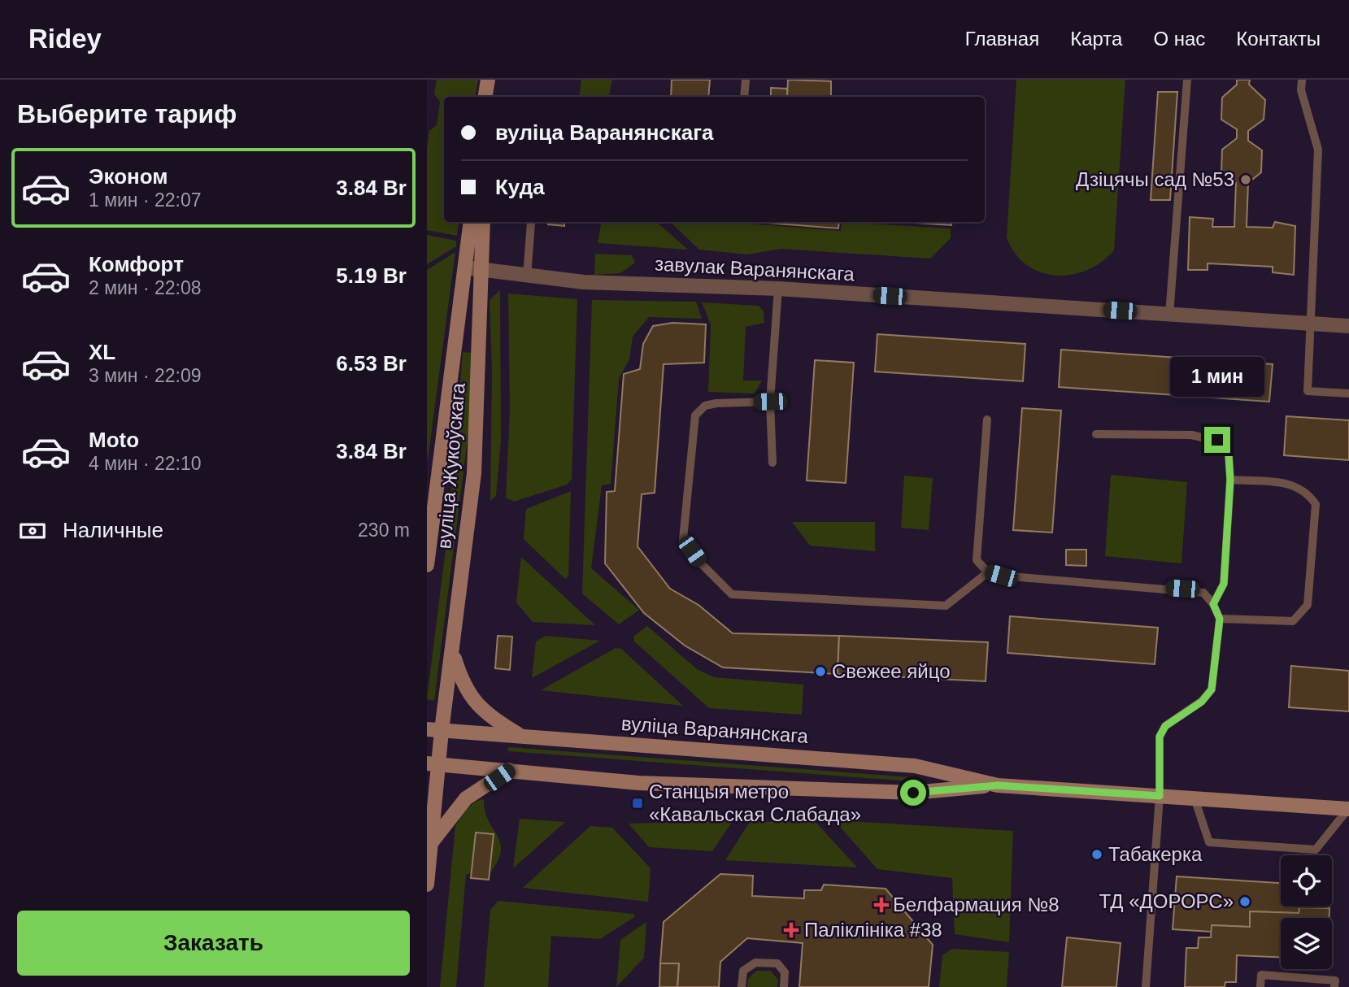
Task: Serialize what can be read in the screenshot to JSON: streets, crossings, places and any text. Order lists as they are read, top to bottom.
{
  "streets": {
    "main road": ["вуліца Жукоўскага", "вуліца Варанянскага"],
    "street": ["завулак Варанянскага"]
  },
  "crossings": [
    ["завулак Варанянскага", "вуліца Жукоўскага"],
    ["вуліца Жукоўскага", "вуліца Варанянскага"]
  ],
  "places": {
    "other": [
      "Дзіцячы сад №53",
      "Свежее яйцо",
      "Табакерка",
      "ТД «ДОРОРС»"
    ],
    "transit": ["Станцыя метро «Кавальская Слабада»"],
    "health": ["Белфармация №8", "Паліклініка #38"]
  },
  "page": {
    "header": "Ridey",
    "nav": [
      "Главная",
      "Карта",
      "О нас",
      "Контакты"
    ],
    "heading": "Выберите тариф",
    "banner": ["вуліца Варанянскага", "Куда"],
    "list": [
      {
        "name": "Эконом",
        "note": "1 мин · 22:07",
        "value": "3.84 Br"
      },
      {
        "name": "Комфорт",
        "note": "2 мин · 22:08",
        "value": "5.19 Br"
      },
      {
        "name": "XL",
        "note": "3 мин · 22:09",
        "value": "6.53 Br"
      },
      {
        "name": "Moto",
        "note": "4 мин · 22:10",
        "value": "3.84 Br"
      }
    ],
    "bubble": "1 мин",
    "pay": ["Наличные", "230 m"],
    "buttons": "Заказать"
  }
}
